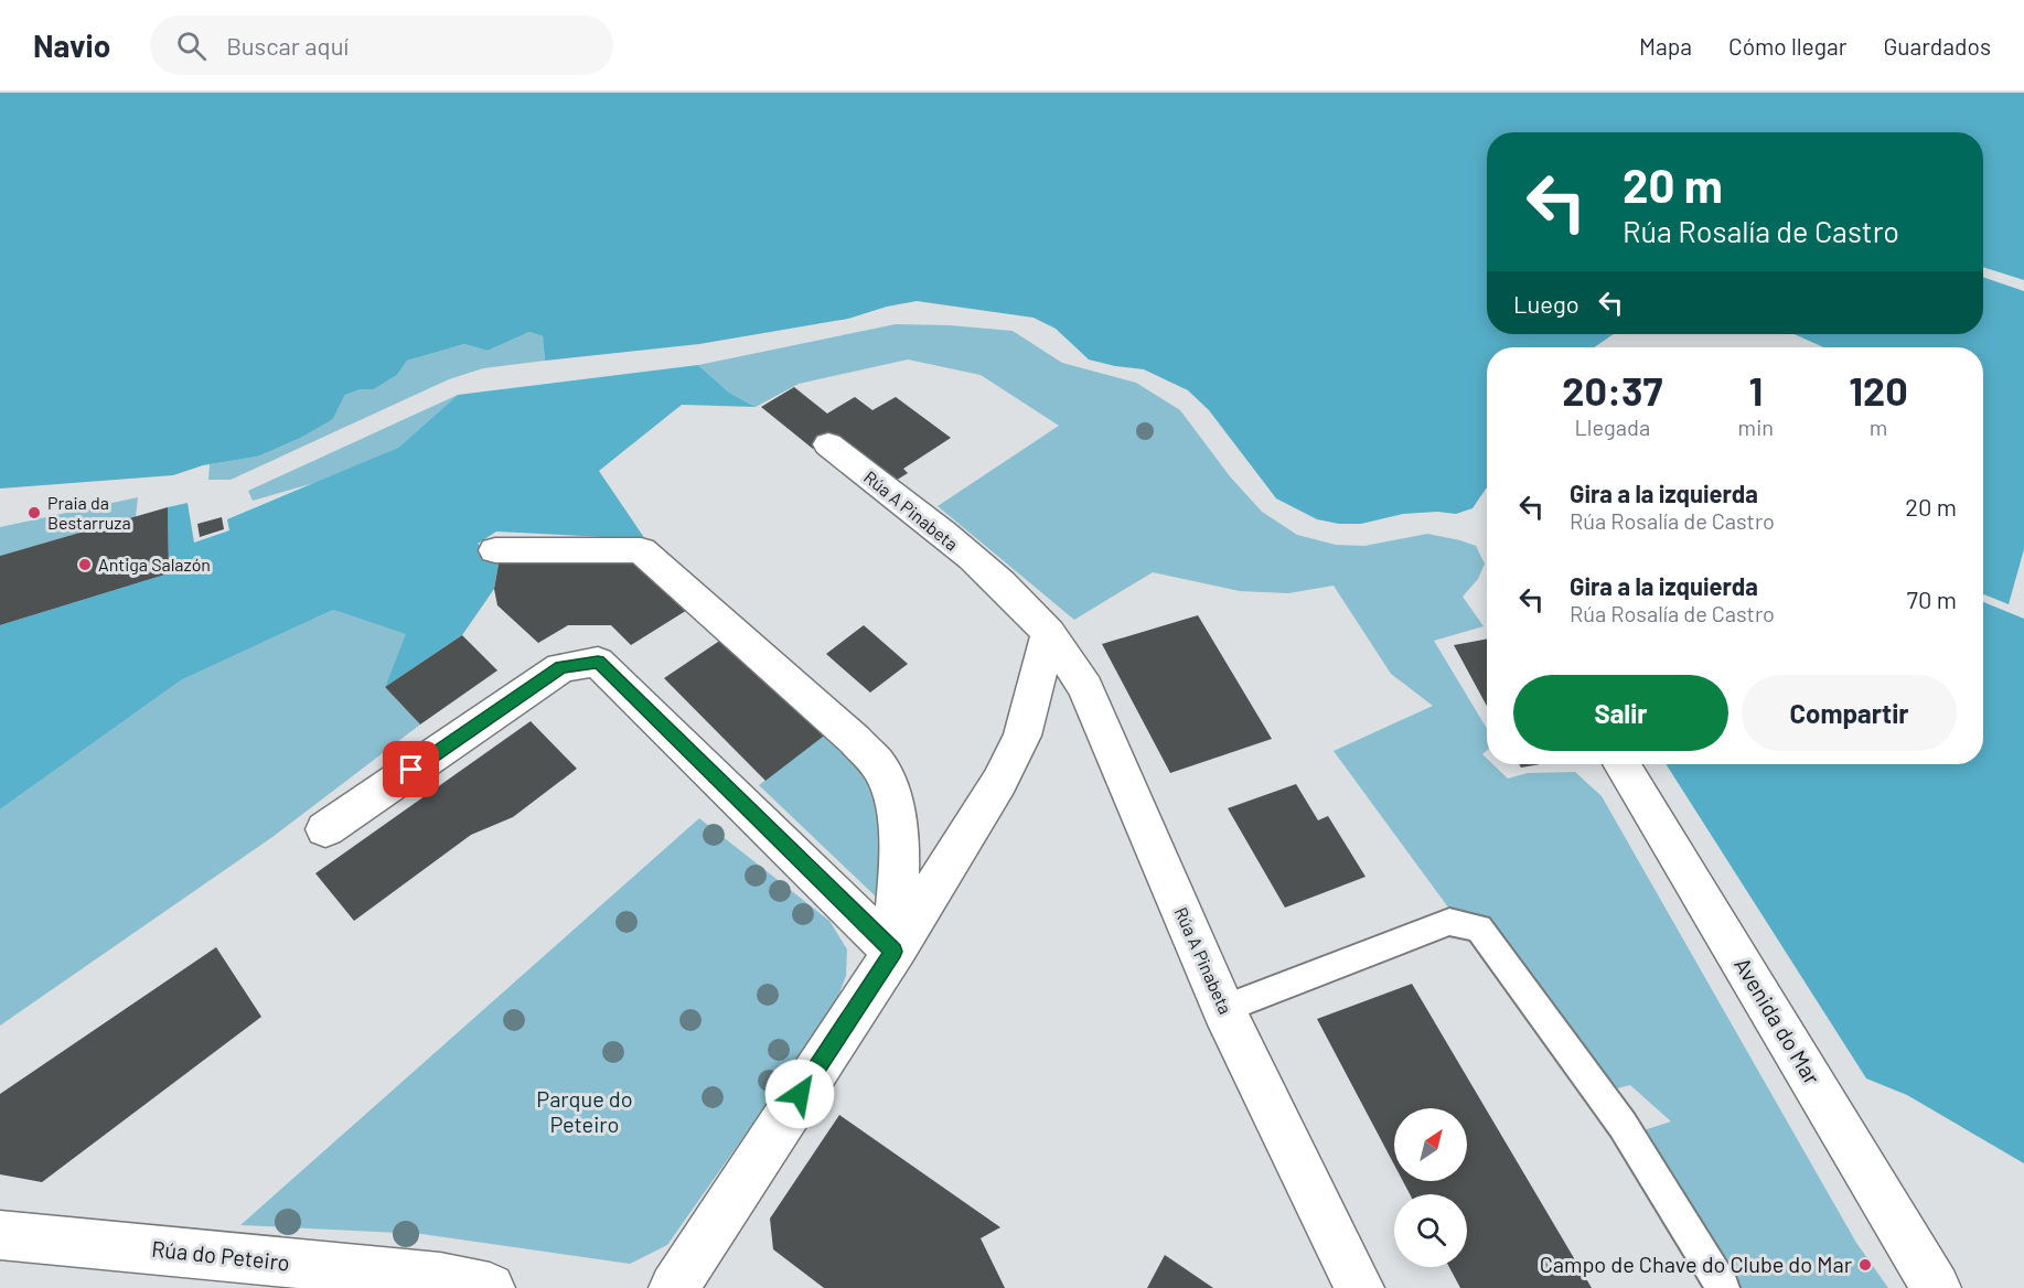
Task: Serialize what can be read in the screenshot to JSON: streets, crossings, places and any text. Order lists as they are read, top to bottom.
{
  "streets": {
    "street": ["Rúa A Pinabeta", "Avenida do Mar", "Rúa do Peteiro"]
  },
  "parks": ["Parque do Peteiro"],
  "places": ["Praia da Bestarruza", "Antiga Salazón", "Campo de Chave do Clube do Mar"],
  "north": "top right",
  "page": {
    "header": "Navio",
    "search": "Buscar aquí",
    "nav": ["Mapa", "Cómo llegar", "Guardados"],
    "turn": ["20 m", "Rúa Rosalía de Castro"],
    "then": "Luego",
    "eta": [
      "20:37",
      "Llegada",
      "1",
      "min",
      "120",
      "m"
    ],
    "list": [
      {
        "name": "Gira a la izquierda",
        "note": "Rúa Rosalía de Castro",
        "value": "20 m"
      },
      {
        "name": "Gira a la izquierda",
        "note": "Rúa Rosalía de Castro",
        "value": "70 m"
      }
    ],
    "buttons": ["Salir", "Compartir"]
  }
}
